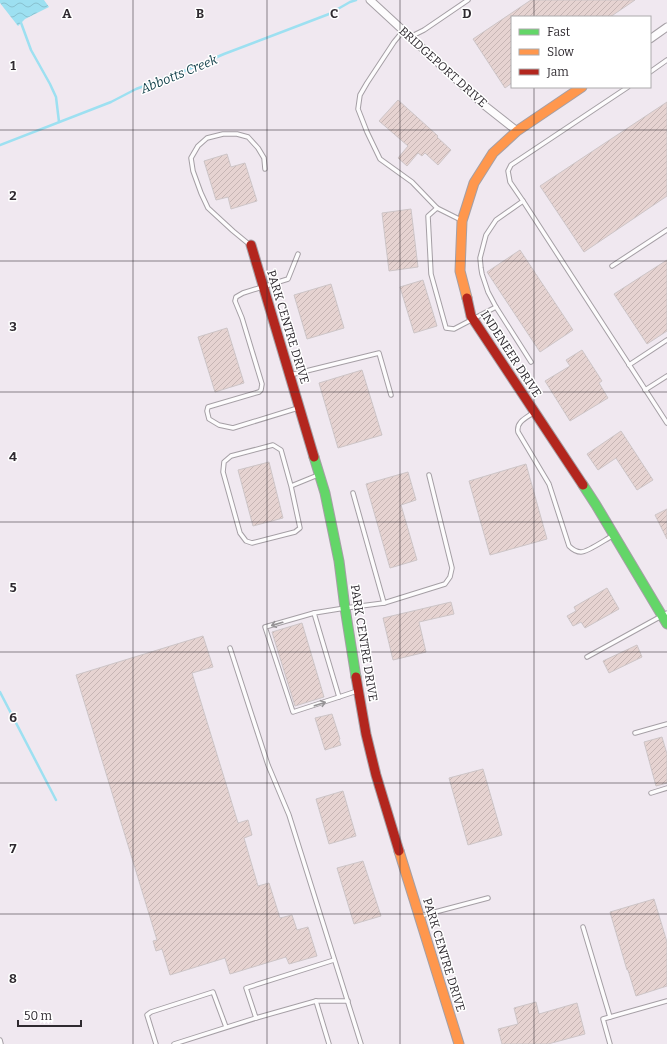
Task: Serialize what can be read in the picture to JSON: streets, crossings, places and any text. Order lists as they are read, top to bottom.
{
  "streets": {
    "street": ["BRIDGEPORT DRIVE", "PARK CENTRE DRIVE", "INDENEER DRIVE"]
  },
  "crossings": [
    ["BRIDGEPORT DRIVE", "INDENEER DRIVE"]
  ],
  "water": ["Abbotts Creek"],
  "legend": ["Fast", "Slow", "Jam"],
  "scale_bar": "50 m",
  "grid": {
    "columns": [
      "A",
      "B",
      "C",
      "D"
    ],
    "rows": [
      "1",
      "2",
      "3",
      "4",
      "5",
      "6",
      "7",
      "8"
    ]
  }
}
